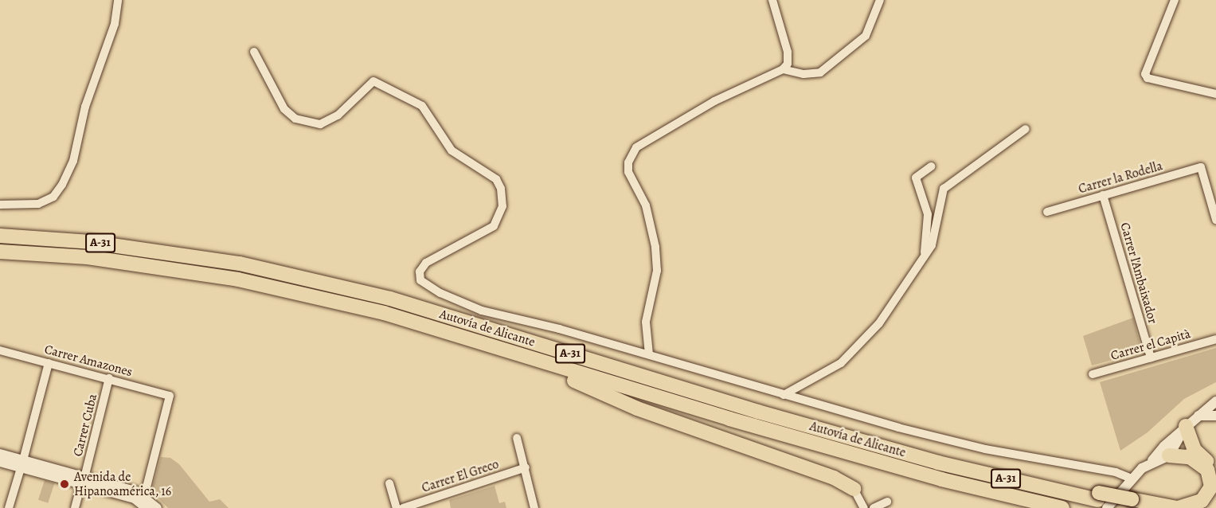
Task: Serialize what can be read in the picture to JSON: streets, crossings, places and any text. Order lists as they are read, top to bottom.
{
  "streets": {
    "highway": ["A-31", "Autovía de Alicante"],
    "street": [
      "Carrer la Rodella",
      "Carrer l'Ambaixador",
      "Carrer el Capità",
      "Carrer Amazones",
      "Carrer Cuba",
      "Carrer El Greco"
    ]
  },
  "crossings": [
    ["Carrer la Rodella", "Carrer l'Ambaixador"],
    ["Carrer l'Ambaixador", "Carrer el Capità"],
    ["Carrer Amazones", "Carrer Cuba"]
  ],
  "places": ["Avenida de Hipanoamérica, 16"]
}
